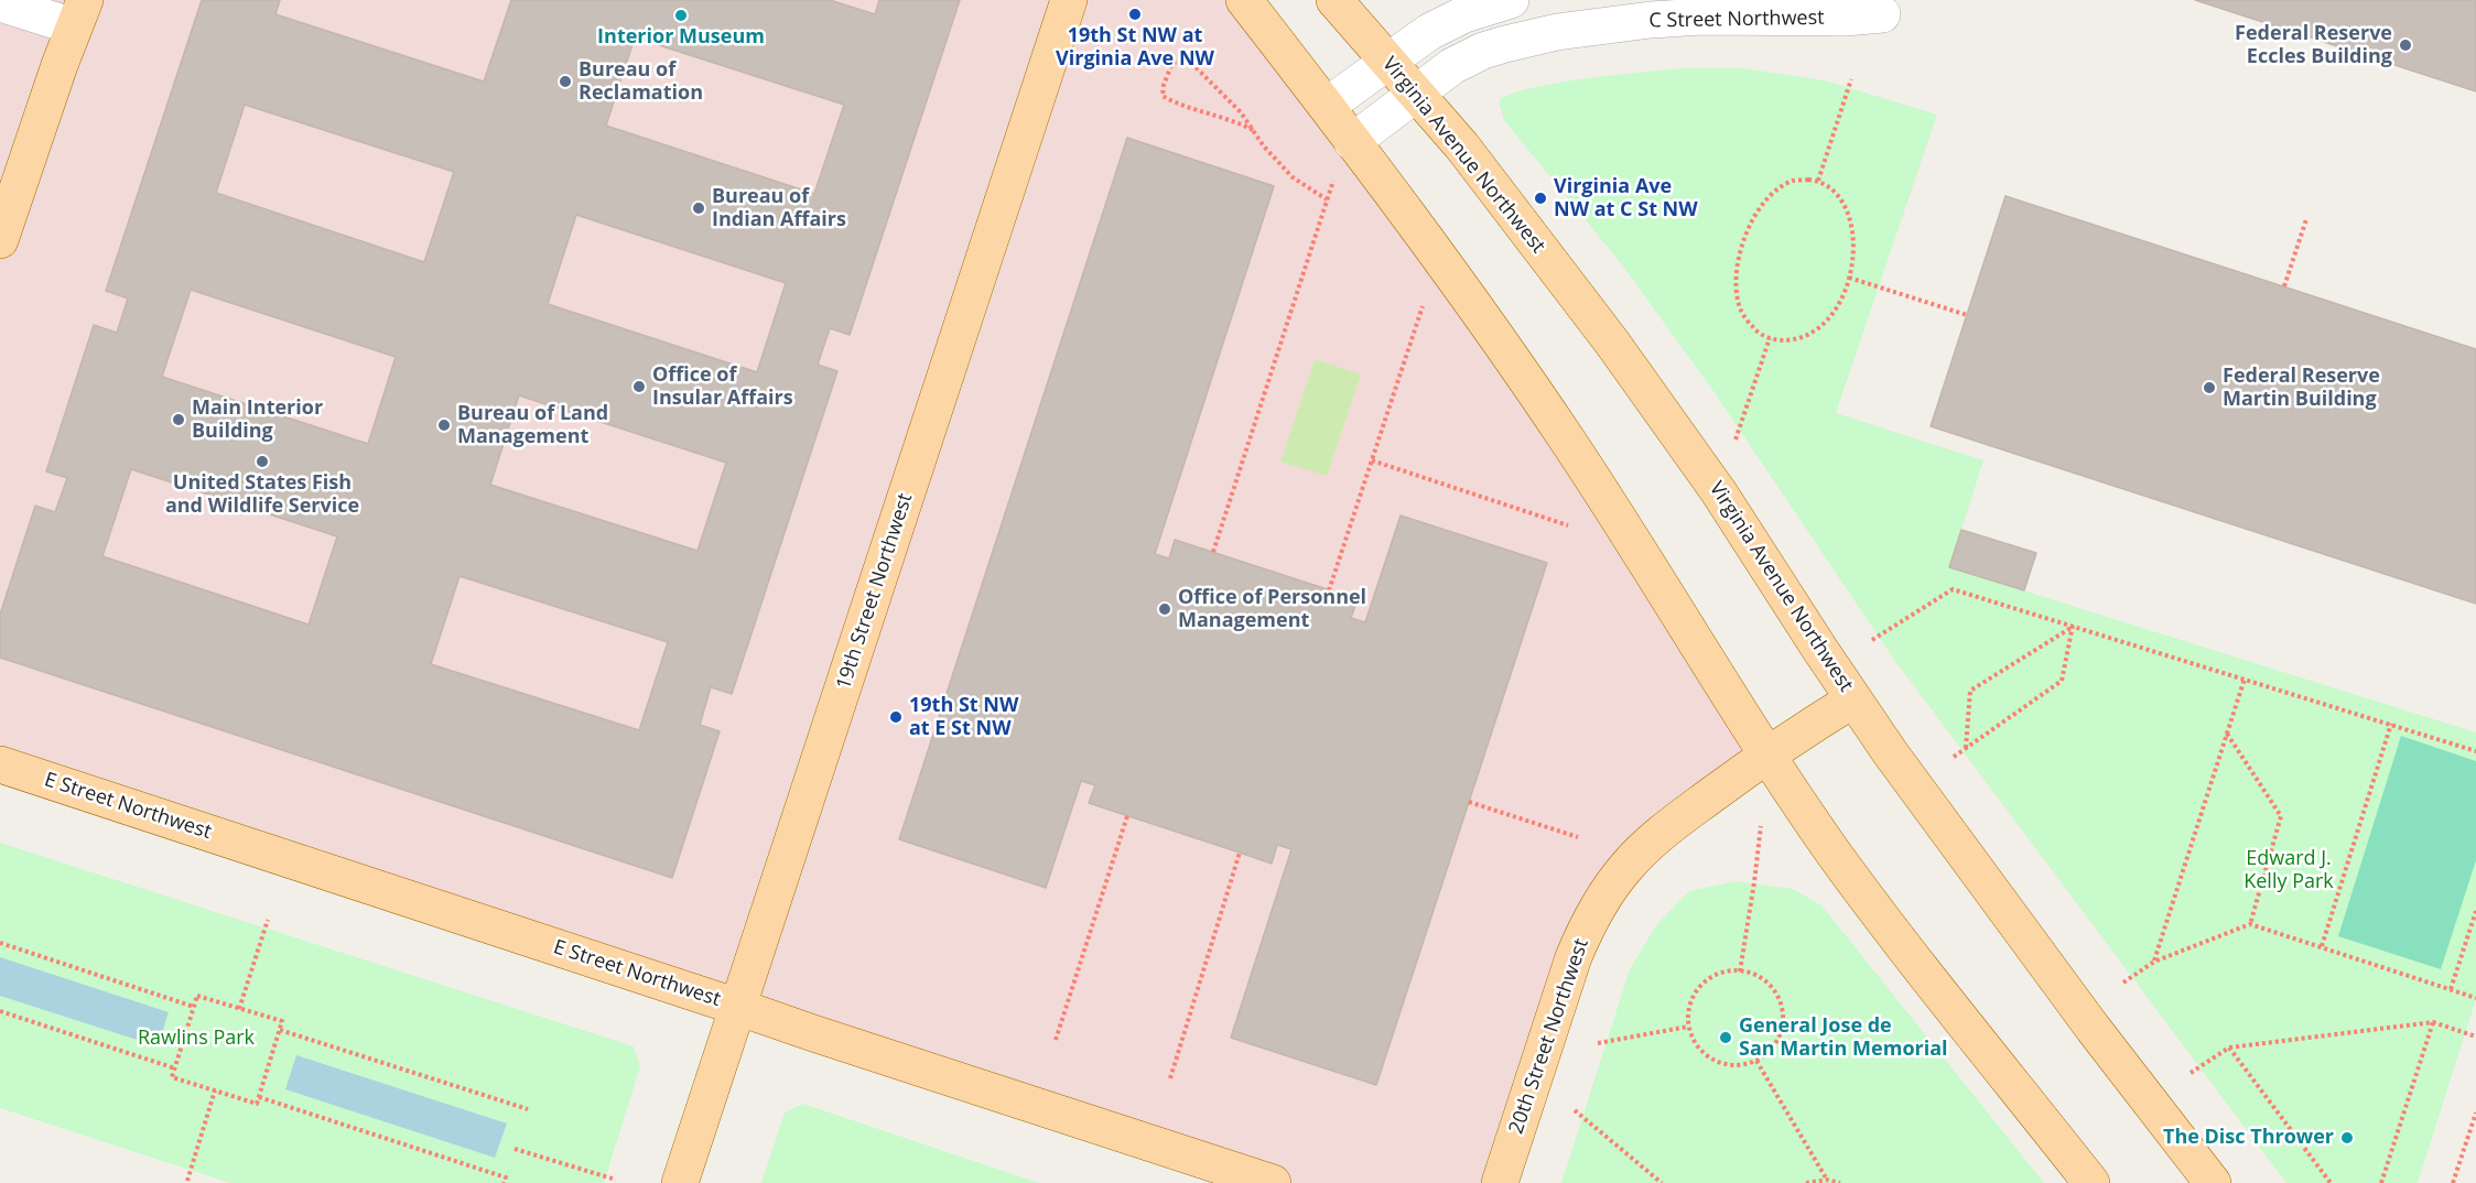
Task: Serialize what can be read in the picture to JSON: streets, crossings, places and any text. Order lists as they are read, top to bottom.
{
  "streets": {
    "main road": [
      "Virginia Avenue Northwest",
      "19th Street Northwest",
      "E Street Northwest",
      "20th Street Northwest"
    ],
    "street": ["C Street Northwest"]
  },
  "crossings": [
    ["C Street Northwest", "Virginia Avenue Northwest"],
    ["Virginia Avenue Northwest", "20th Street Northwest"],
    ["19th Street Northwest", "E Street Northwest"]
  ],
  "parks": ["Edward J. Kelly Park", "Rawlins Park"],
  "places": [
    "19th St NW at Virginia Ave NW",
    "Interior Museum",
    "Federal Reserve Eccles Building",
    "Bureau of Reclamation",
    "Virginia Ave NW at C St NW",
    "Bureau of Indian Affairs",
    "Office of Insular Affairs",
    "Federal Reserve Martin Building",
    "Main Interior Building",
    "Bureau of Land Management",
    "United States Fish and Wildlife Service",
    "Office of Personnel Management",
    "19th St NW at E St NW",
    "General Jose de San Martin Memorial",
    "The Disc Thrower"
  ]
}
